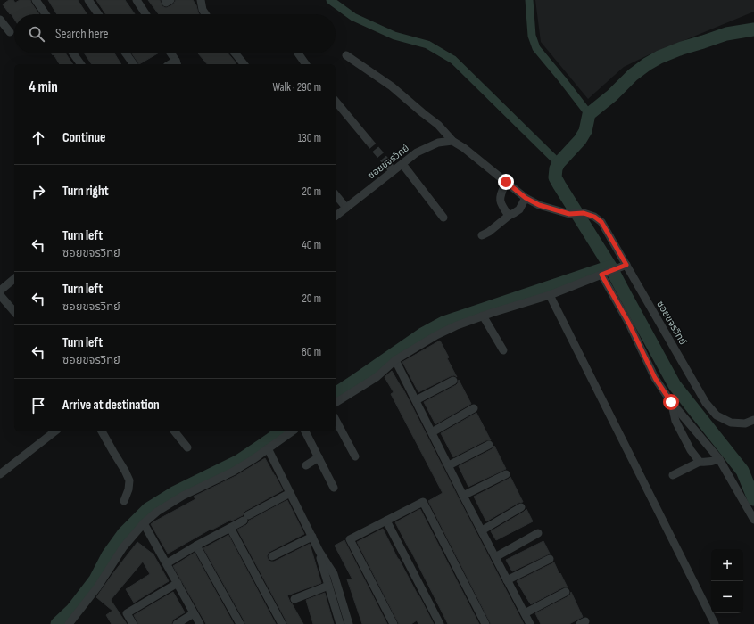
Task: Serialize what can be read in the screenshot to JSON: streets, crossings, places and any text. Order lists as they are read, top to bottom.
{
  "streets": {
    "street": ["ซอยขจรวิทย์"]
  },
  "page": {
    "search": "Search here",
    "heading": ["4 min", "Walk · 290 m"],
    "list": [
      ["Continue", "130 m"],
      ["Turn right", "20 m"],
      ["Turn left", "ซอยขจรวิทย์", "40 m"],
      ["Turn left", "ซอยขจรวิทย์", "20 m"],
      ["Turn left", "ซอยขจรวิทย์", "80 m"],
      "Arrive at destination"
    ],
    "map_buttons": ["+", "−"]
  }
}
